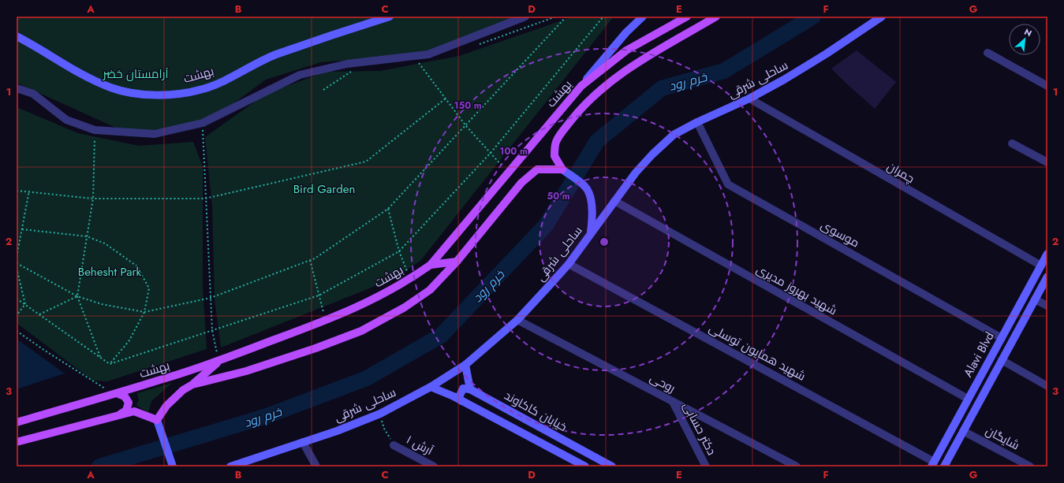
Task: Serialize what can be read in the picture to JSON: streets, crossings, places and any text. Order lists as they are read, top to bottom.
{
  "streets": {
    "main road": [
      "بهشت",
      "ساحلی شرقی",
      "Alavi Blvd",
      "خیابان کاکاوند"
    ],
    "street": [
      "چمران",
      "موسوی",
      "شهید بهروز مدیری",
      "شهید همایون توسلی",
      "روحی",
      "دکتر حسابی",
      "شایگان",
      "آرش ۱"
    ]
  },
  "crossings": [
    ["ساحلی شرقی", "چمران"],
    ["ساحلی شرقی", "موسوی"],
    ["ساحلی شرقی", "شهید بهروز مدیری"],
    ["ساحلی شرقی", "شهید همایون توسلی"],
    ["ساحلی شرقی", "روحی"],
    ["چمران", "Alavi Blvd"],
    ["موسوی", "Alavi Blvd"],
    ["شهید بهروز مدیری", "Alavi Blvd"],
    ["شهید همایون توسلی", "Alavi Blvd"],
    ["Alavi Blvd", "شایگان"],
    ["روحی", "دکتر حسابی"]
  ],
  "water": ["خرم رود"],
  "parks": ["آرامستان خضر", "Bird Garden", "Behesht Park"],
  "north": "top right",
  "grid": {
    "columns": [
      "A",
      "B",
      "C",
      "D",
      "E",
      "F",
      "G"
    ],
    "rows": ["1", "2", "3"]
  },
  "rings": ["150 m", "100 m", "50 m"]
}
